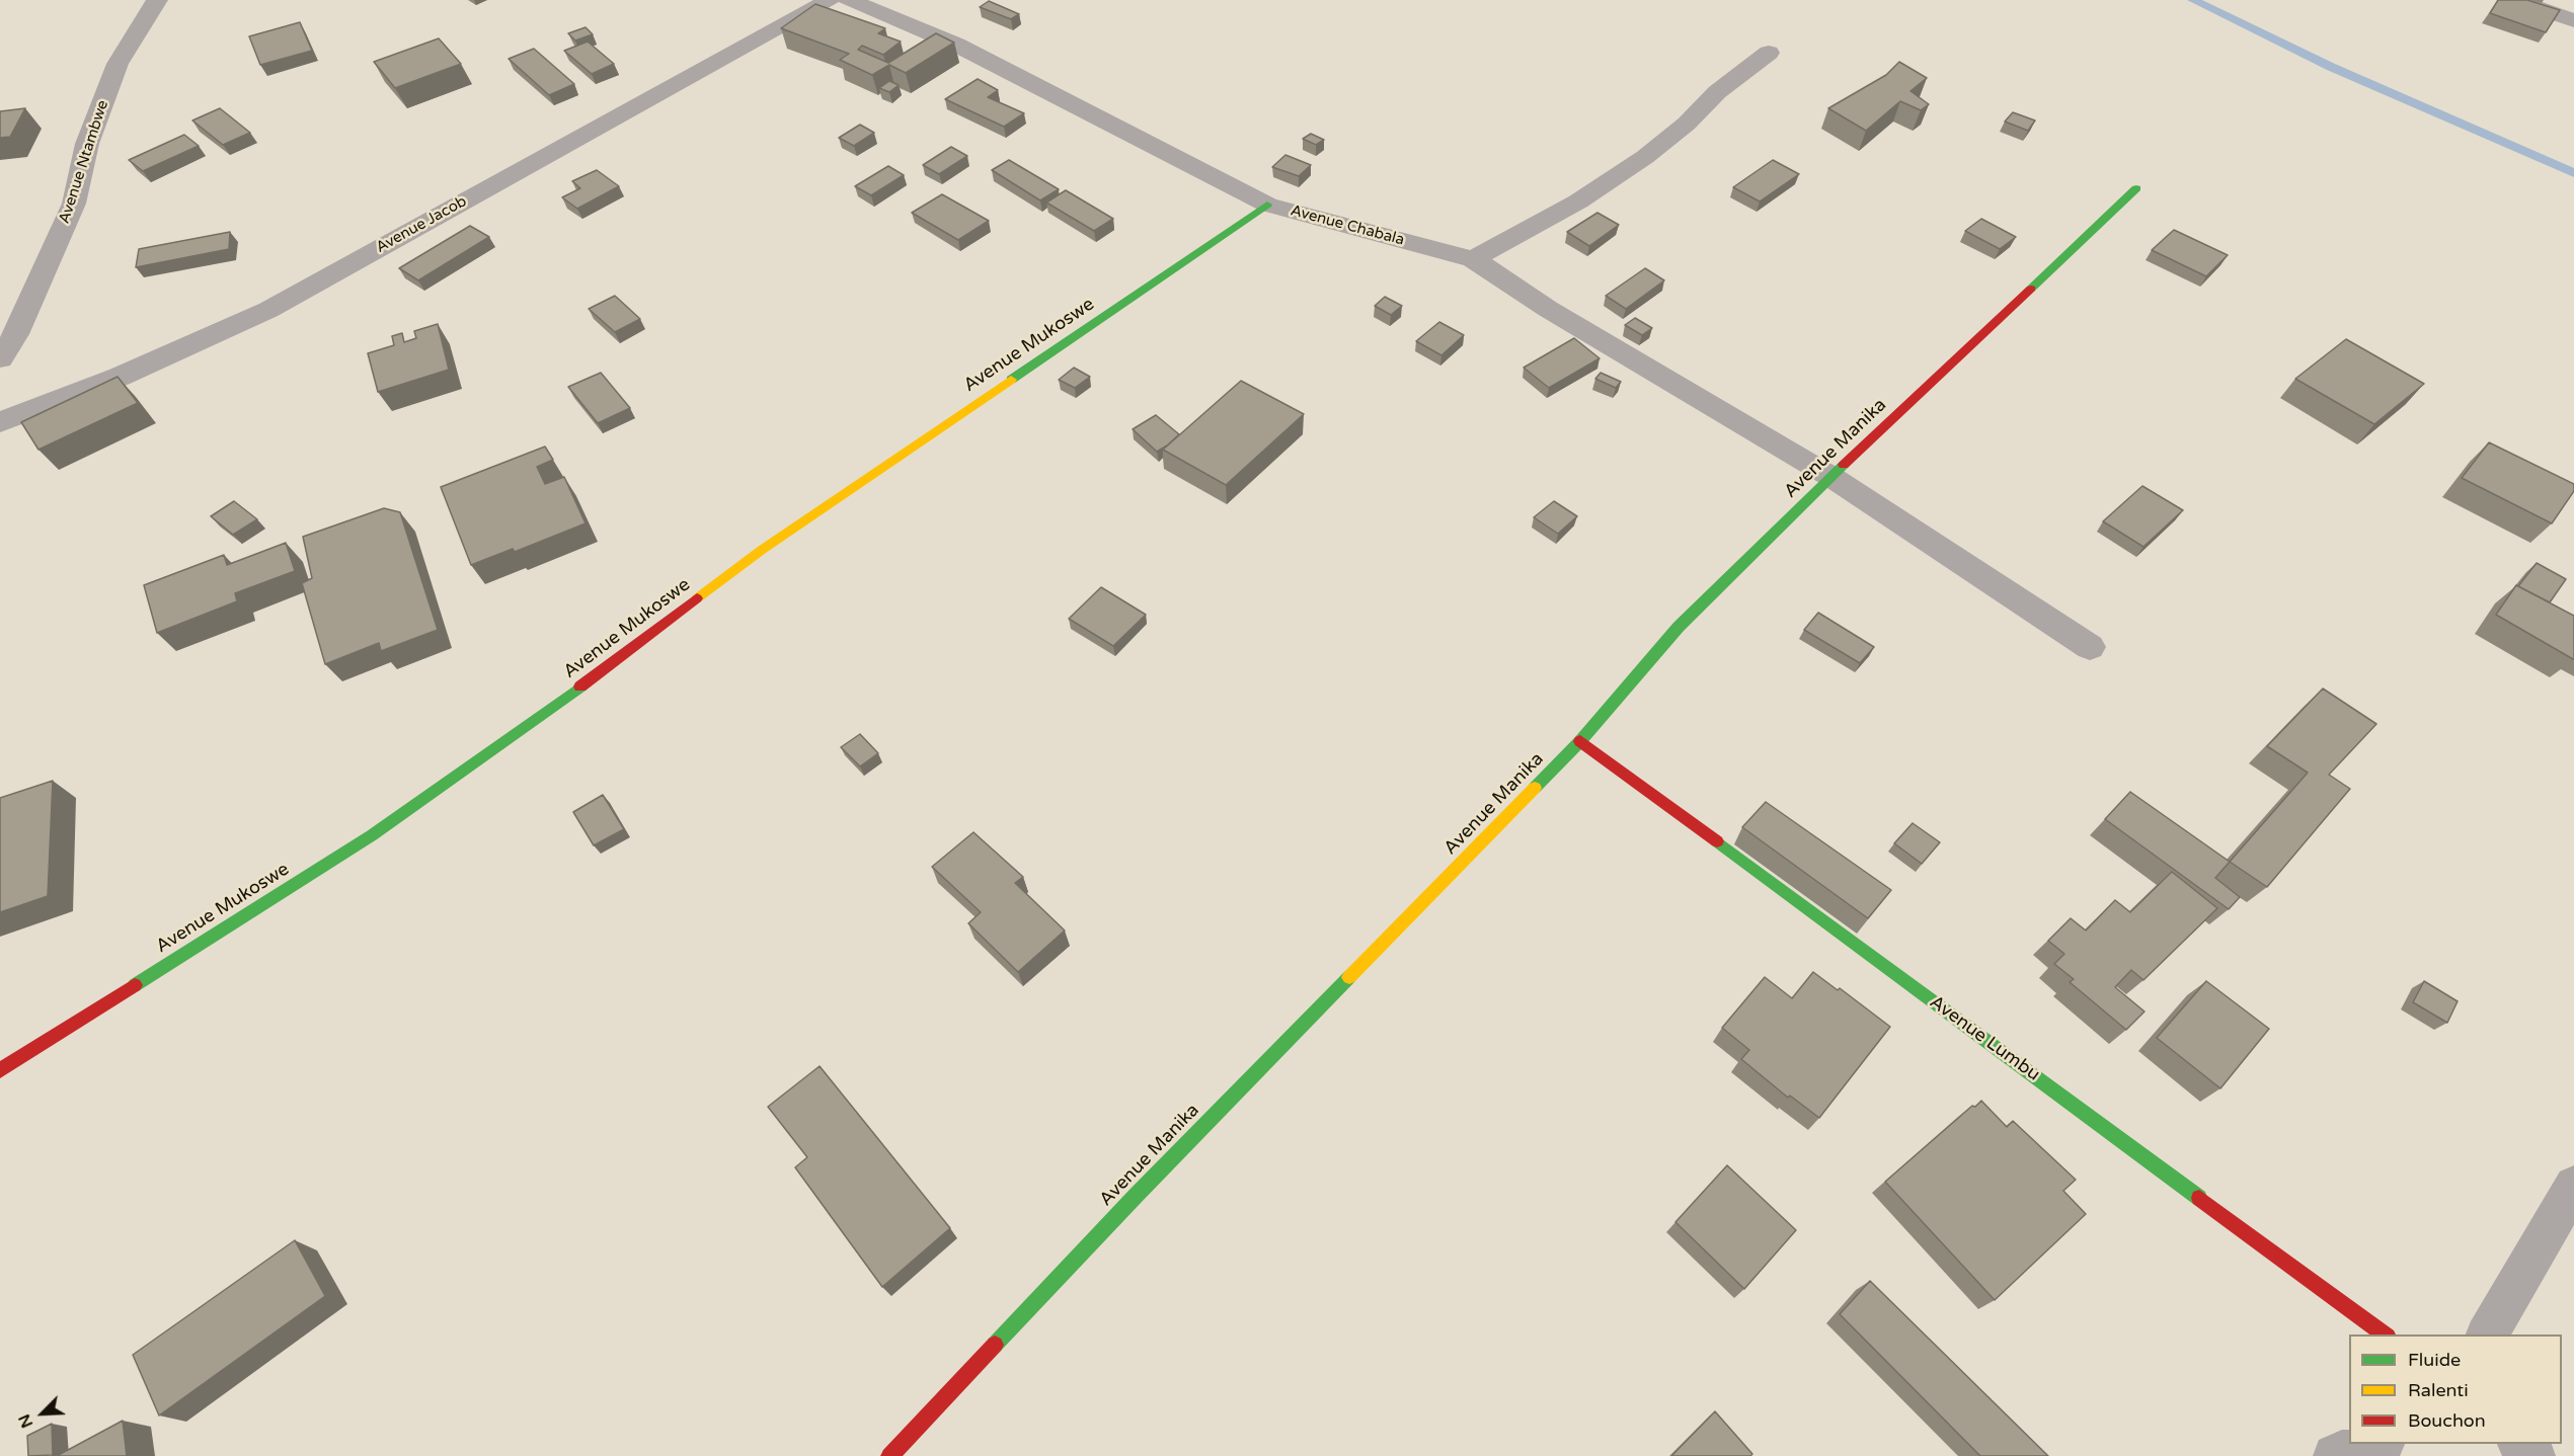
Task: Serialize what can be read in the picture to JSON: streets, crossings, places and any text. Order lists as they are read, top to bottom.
{
  "streets": {
    "street": [
      "Avenue Ntambwe",
      "Avenue Jacob",
      "Avenue Chabala",
      "Avenue Mukoswe",
      "Avenue Manika",
      "Avenue Lumbu"
    ]
  },
  "crossings": [
    ["Avenue Chabala", "Avenue Mukoswe"],
    ["Avenue Chabala", "Avenue Manika"],
    ["Avenue Manika", "Avenue Lumbu"]
  ],
  "legend": ["Fluide", "Ralenti", "Bouchon"],
  "north": "bottom left"
}
